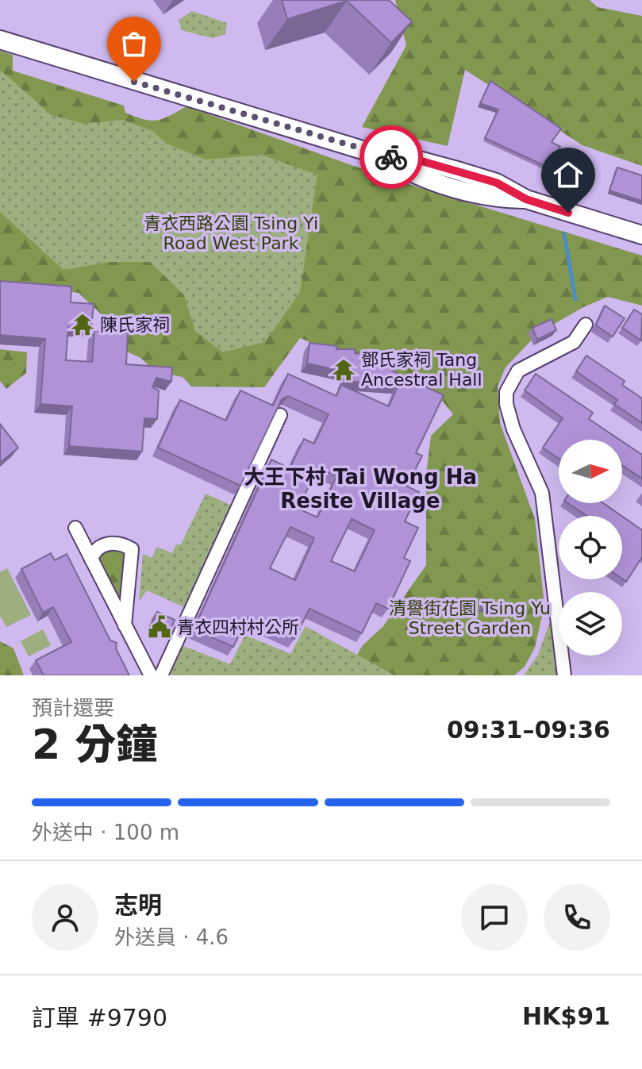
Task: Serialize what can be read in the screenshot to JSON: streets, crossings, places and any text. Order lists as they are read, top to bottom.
{
  "districts": ["大王下村 Tai Wong Ha Resite Village"],
  "parks": ["青衣西路公園 Tsing Yi Road West Park", "清譽街花園 Tsing Yu Street Garden"],
  "places": {
    "temple": ["陳氏家祠", "鄧氏家祠 Tang Ancestral Hall"],
    "public building": ["青衣四村村公所"]
  },
  "north": "right",
  "page": {
    "heading": ["2 分鐘", "預計還要", "09:31–09:36"],
    "panel": [
      "志明",
      "外送員 · 4.6",
      "訂單 #9790",
      "HK$91"
    ],
    "bar": "外送中 · 100 m"
  }
}
